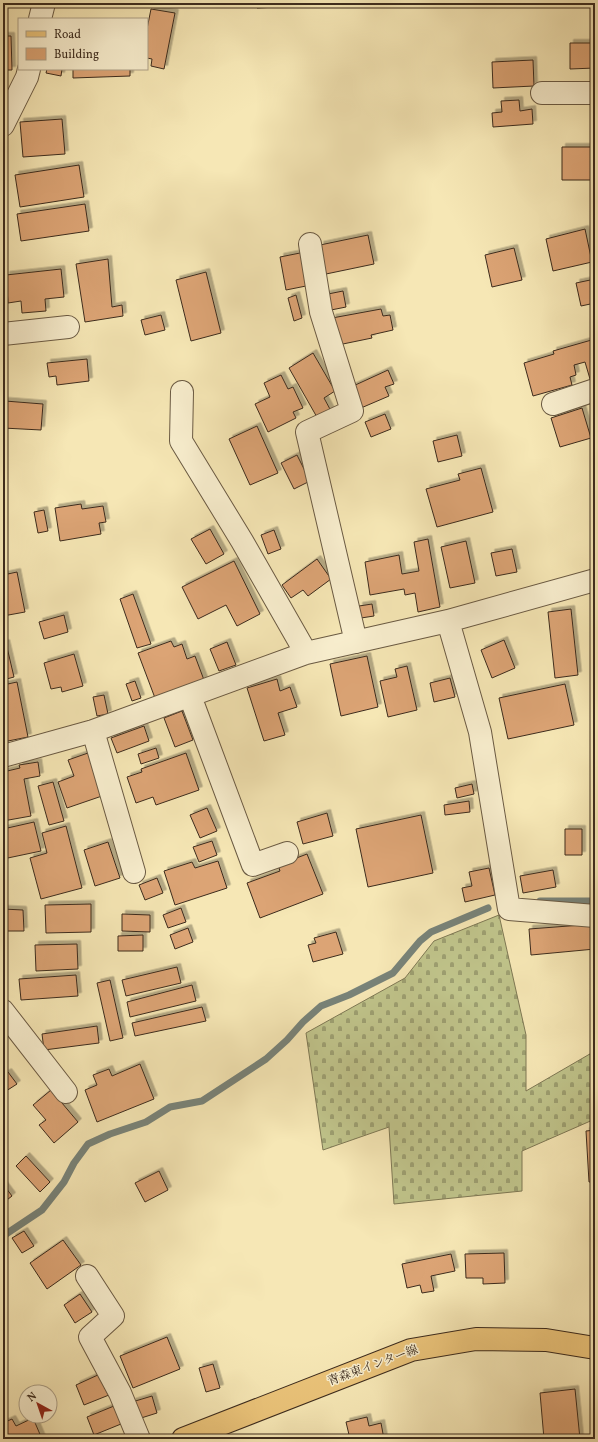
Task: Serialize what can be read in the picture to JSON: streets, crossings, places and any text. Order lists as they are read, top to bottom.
{
  "streets": {
    "main road": ["青森東インター線"]
  },
  "legend": ["Road", "Building"],
  "north": "top left"
}
